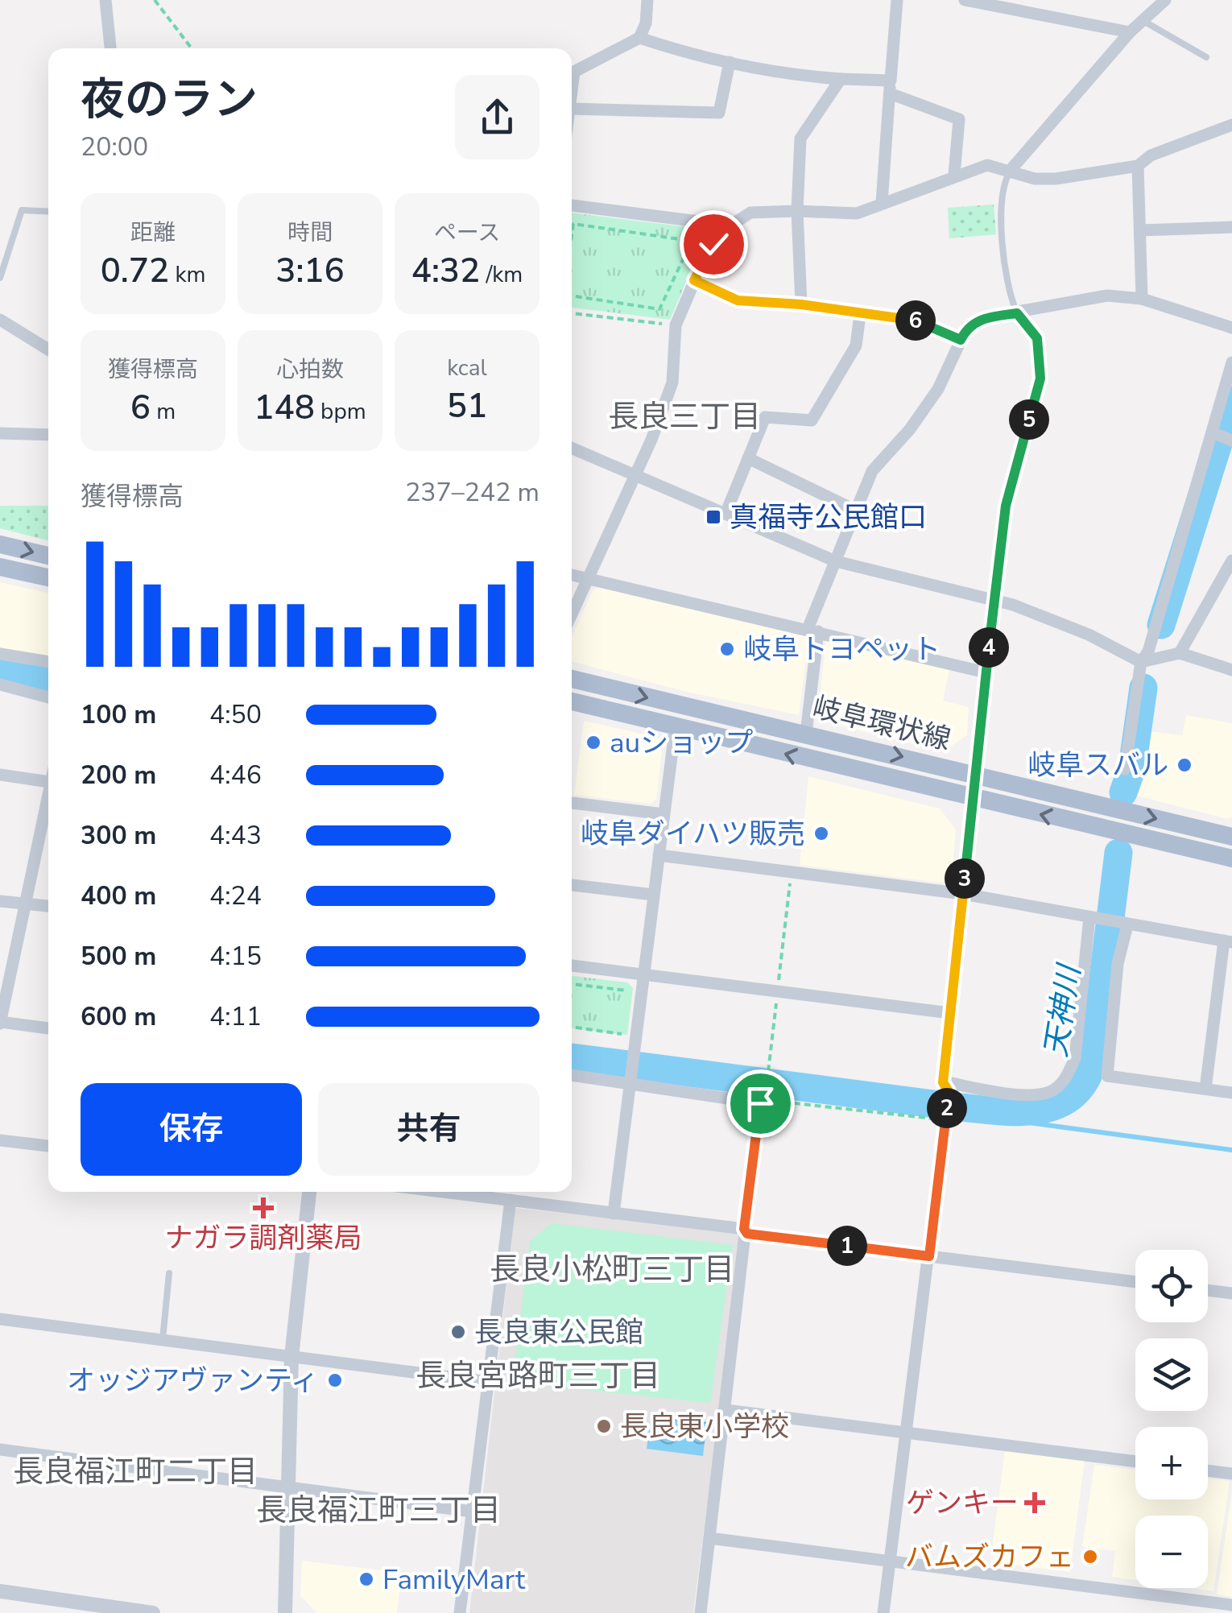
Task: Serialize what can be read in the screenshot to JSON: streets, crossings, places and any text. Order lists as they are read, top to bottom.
{
  "streets": {
    "main road": ["岐阜環状線"]
  },
  "districts": [
    "長良三丁目",
    "長良小松町三丁目",
    "長良宮路町三丁目",
    "長良福江町二丁目",
    "長良福江町三丁目"
  ],
  "water": ["天神川"],
  "places": {
    "transit": ["真福寺公民館口"],
    "other": [
      "岐阜トヨペット",
      "auショップ",
      "岐阜スバル",
      "岐阜ダイハツ販売",
      "長良東公民館",
      "オッジアヴァンティ",
      "長良東小学校",
      "バムズカフェ",
      "FamilyMart"
    ],
    "health": ["ナガラ調剤薬局", "ゲンキー"]
  },
  "page": {
    "heading": ["夜のラン", "20:00"],
    "stats": [
      ["距離", "0.72 km"],
      ["時間", "3:16"],
      ["ペース", "4:32 /km"],
      ["獲得標高", "6 m"],
      ["心拍数", "148 bpm"],
      ["kcal", "51"]
    ],
    "pins": [
      "6",
      "5",
      "4",
      "3",
      "2",
      "1"
    ],
    "chart": ["獲得標高", "237–242 m"],
    "list": [
      {
        "name": "100 m",
        "note": "4:50"
      },
      {
        "name": "200 m",
        "note": "4:46"
      },
      {
        "name": "300 m",
        "note": "4:43"
      },
      {
        "name": "400 m",
        "note": "4:24"
      },
      {
        "name": "500 m",
        "note": "4:15"
      },
      {
        "name": "600 m",
        "note": "4:11"
      }
    ],
    "buttons": ["保存", "共有"],
    "map_buttons": ["+", "−"]
  }
}
